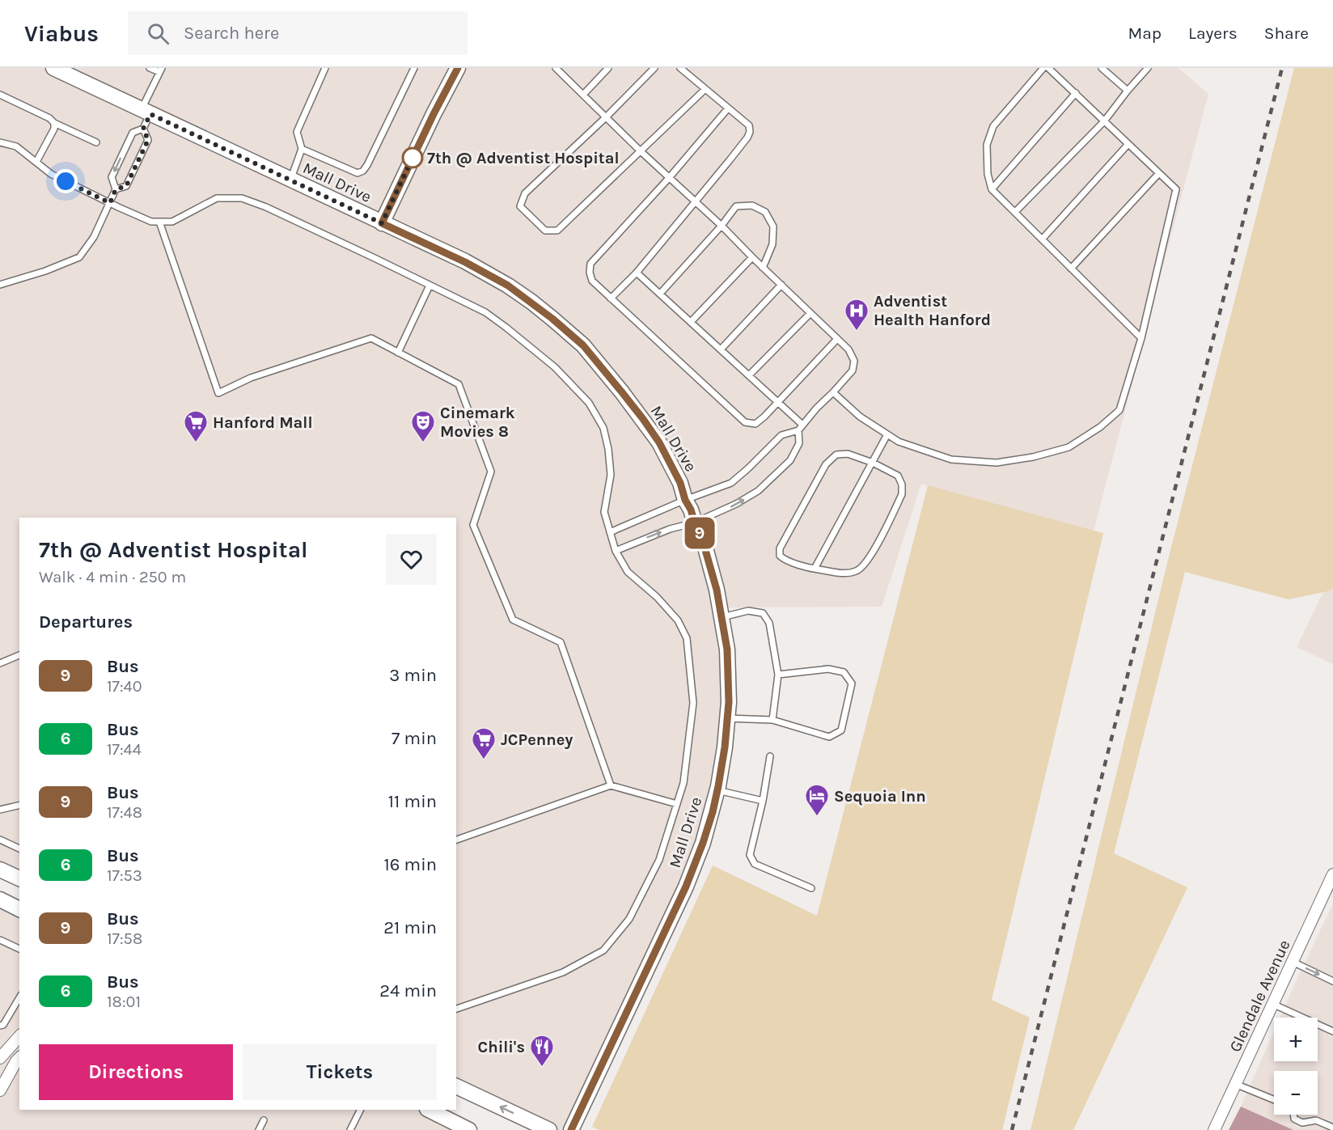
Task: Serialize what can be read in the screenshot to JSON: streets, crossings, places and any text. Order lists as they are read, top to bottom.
{
  "streets": {
    "street": ["Mall Drive", "Glendale Avenue"]
  },
  "places": {
    "other": ["7th @ Adventist Hospital"],
    "hospital": ["Adventist Health Hanford"],
    "supermarket": ["Hanford Mall", "JCPenney"],
    "theatre": ["Cinemark Movies 8"],
    "hotel": ["Sequoia Inn"],
    "restaurant": ["Chili's"]
  },
  "lines": ["bus line 9"],
  "page": {
    "header": "Viabus",
    "search": "Search here",
    "nav": ["Map", "Layers", "Share"],
    "on_map": "9",
    "heading": [
      ["7th @ Adventist Hospital", "Walk · 4 min · 250 m"],
      "Departures"
    ],
    "list": [
      {
        "mark": "9",
        "name": "Bus",
        "note": "17:40",
        "value": "3 min"
      },
      {
        "mark": "6",
        "name": "Bus",
        "note": "17:44",
        "value": "7 min"
      },
      {
        "mark": "9",
        "name": "Bus",
        "note": "17:48",
        "value": "11 min"
      },
      {
        "mark": "6",
        "name": "Bus",
        "note": "17:53",
        "value": "16 min"
      },
      {
        "mark": "9",
        "name": "Bus",
        "note": "17:58",
        "value": "21 min"
      },
      {
        "mark": "6",
        "name": "Bus",
        "note": "18:01",
        "value": "24 min"
      }
    ],
    "map_buttons": ["+", "−"],
    "buttons": ["Directions", "Tickets"]
  }
}
